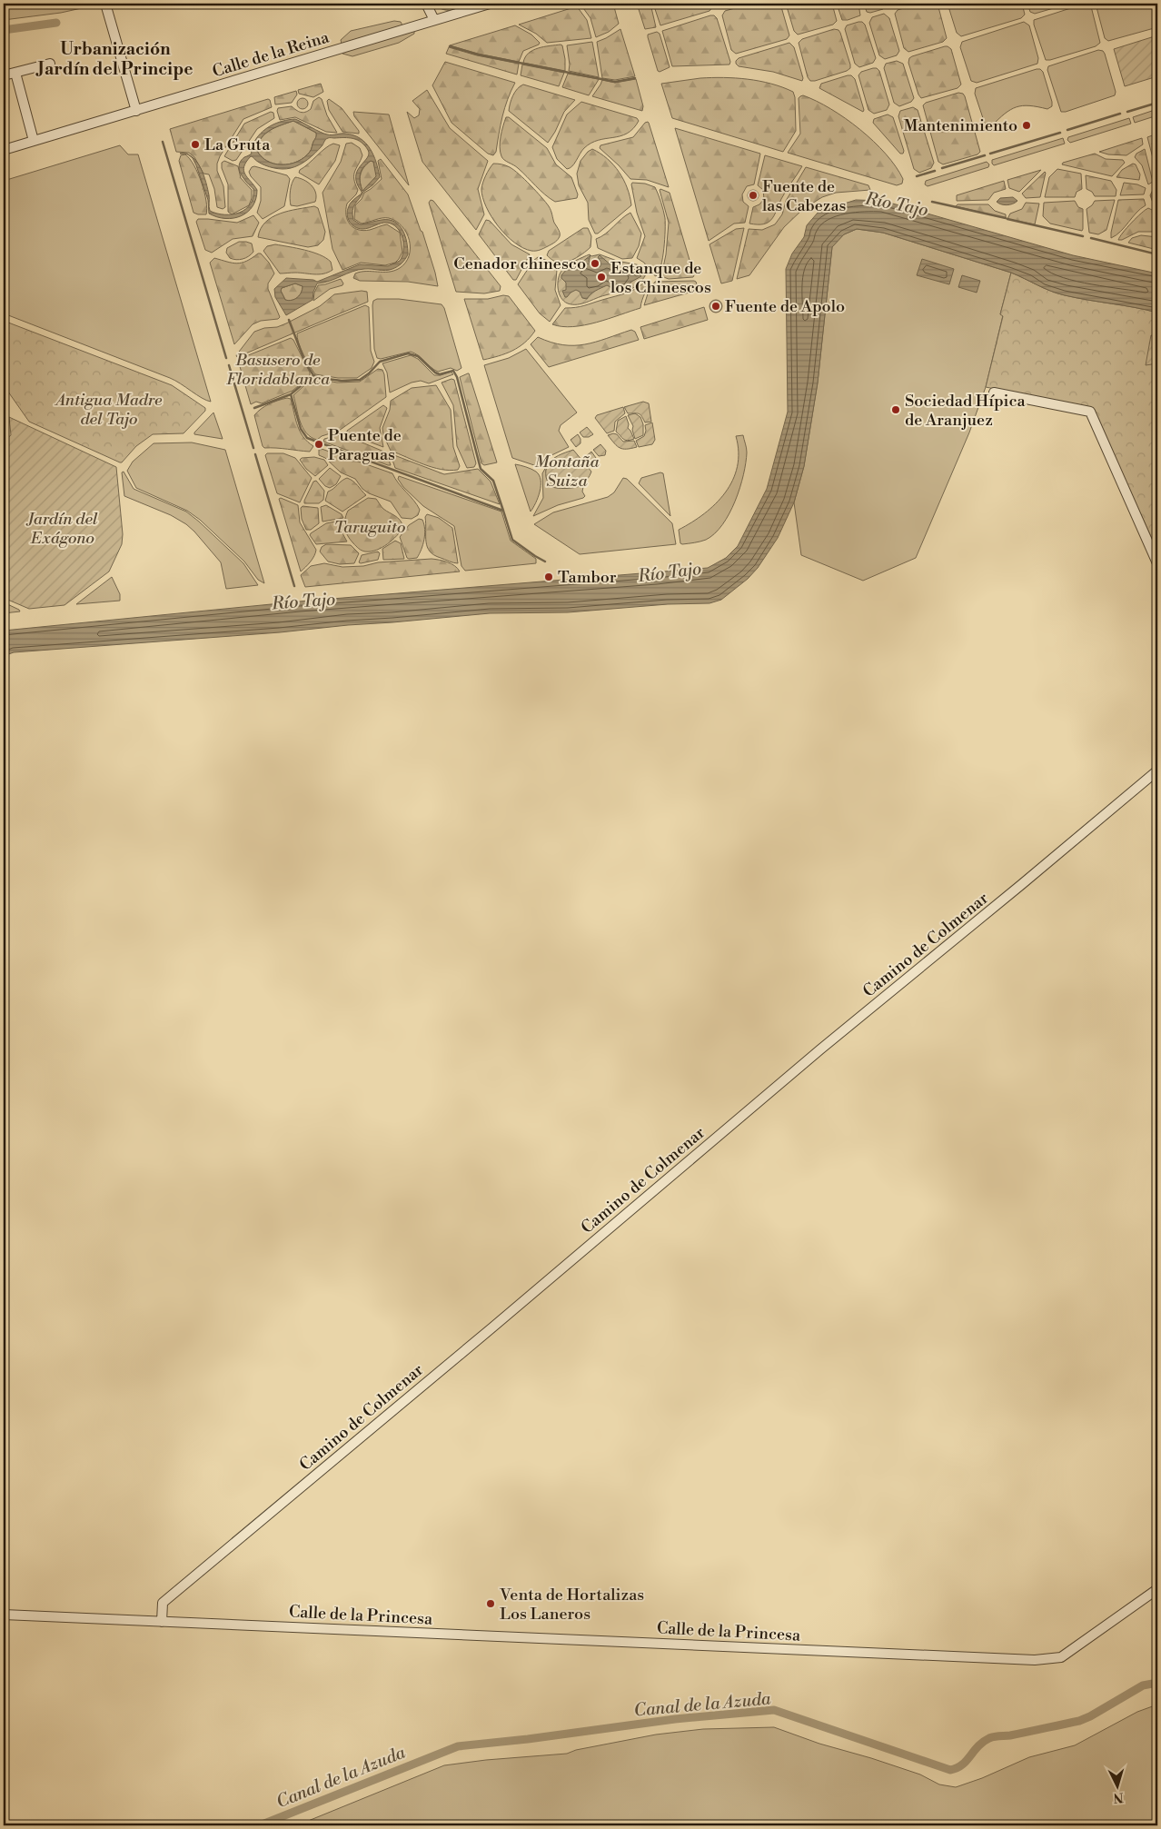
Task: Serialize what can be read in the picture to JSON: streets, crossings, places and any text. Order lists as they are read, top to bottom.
{
  "streets": {
    "street": ["Calle de la Reina", "Camino de Colmenar", "Calle de la Princesa"]
  },
  "crossings": [
    ["Camino de Colmenar", "Calle de la Princesa"]
  ],
  "districts": ["Urbanización Jardín del Principe"],
  "water": ["Río Tajo", "Canal de la Azuda"],
  "parks": [
    "Basusero de Floridablanca",
    "Antigua Madre del Tajo",
    "Montaña Suiza",
    "Jardín del Exágono",
    "Taruguito"
  ],
  "places": [
    "Mantenimiento",
    "La Gruta",
    "Fuente de las Cabezas",
    "Cenador chinesco",
    "Estanque de los Chinescos",
    "Fuente de Apolo",
    "Sociedad Hípica de Aranjuez",
    "Puente de Paraguas",
    "Tambor",
    "Venta de Hortalizas Los Laneros"
  ],
  "north": "bottom"
}
